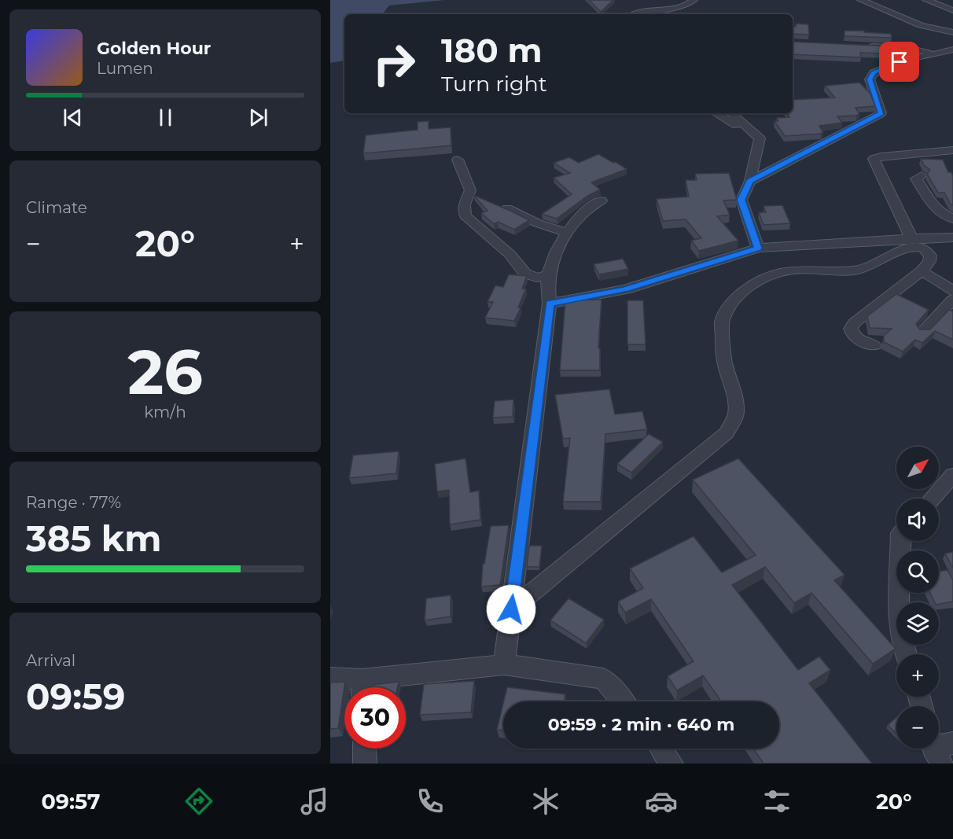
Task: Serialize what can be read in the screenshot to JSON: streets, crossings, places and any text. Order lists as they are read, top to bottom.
{
  "north": "top right",
  "page": {
    "turn": ["180 m", "Turn right"],
    "song": ["Golden Hour", "Lumen"],
    "tile": [
      "Climate",
      ["26", "km/h"],
      ["Range · 77%", "385 km"],
      ["Arrival", "09:59"]
    ],
    "heat": ["−", "20°", "+"],
    "map_buttons": ["+", "−"],
    "limit": "30",
    "trip": "09:59 · 2 min · 640 m",
    "tabs": ["09:57", "20°"]
  }
}
